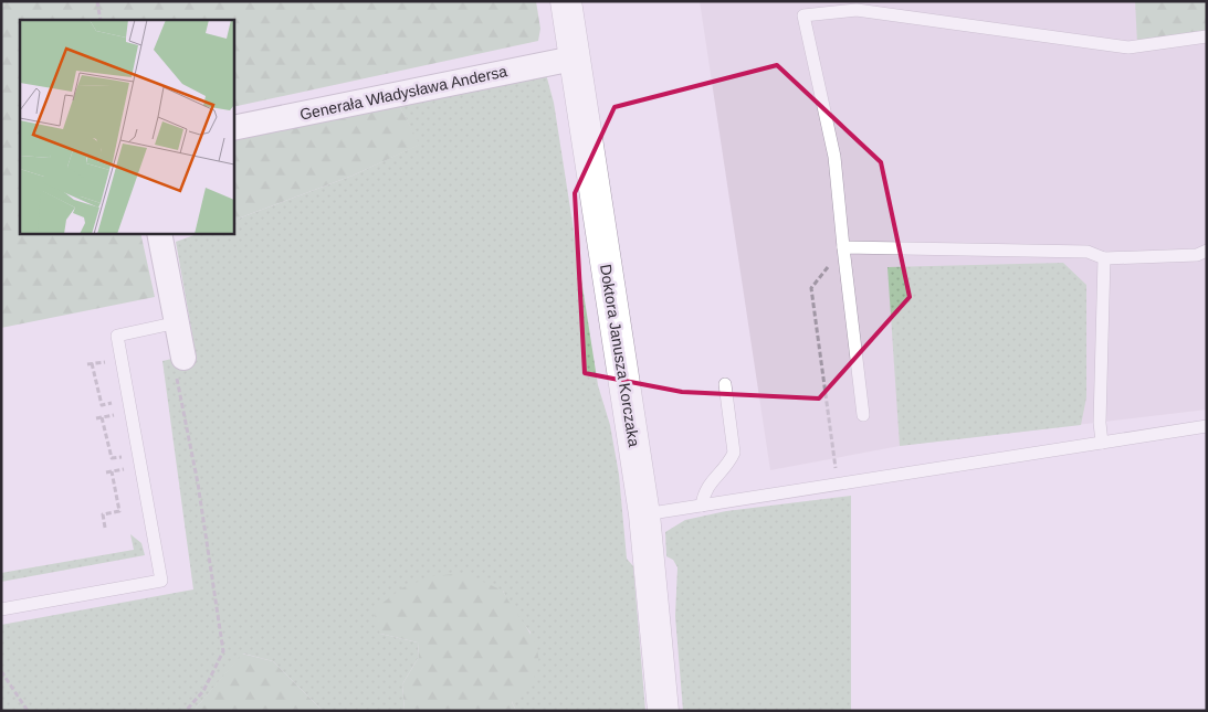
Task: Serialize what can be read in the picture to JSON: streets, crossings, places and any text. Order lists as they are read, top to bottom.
{
  "streets": {
    "street": ["Generała Władysława Andersa", "Doktora Janusza Korczaka"]
  },
  "crossings": [
    ["Generała Władysława Andersa", "Doktora Janusza Korczaka"]
  ]
}
